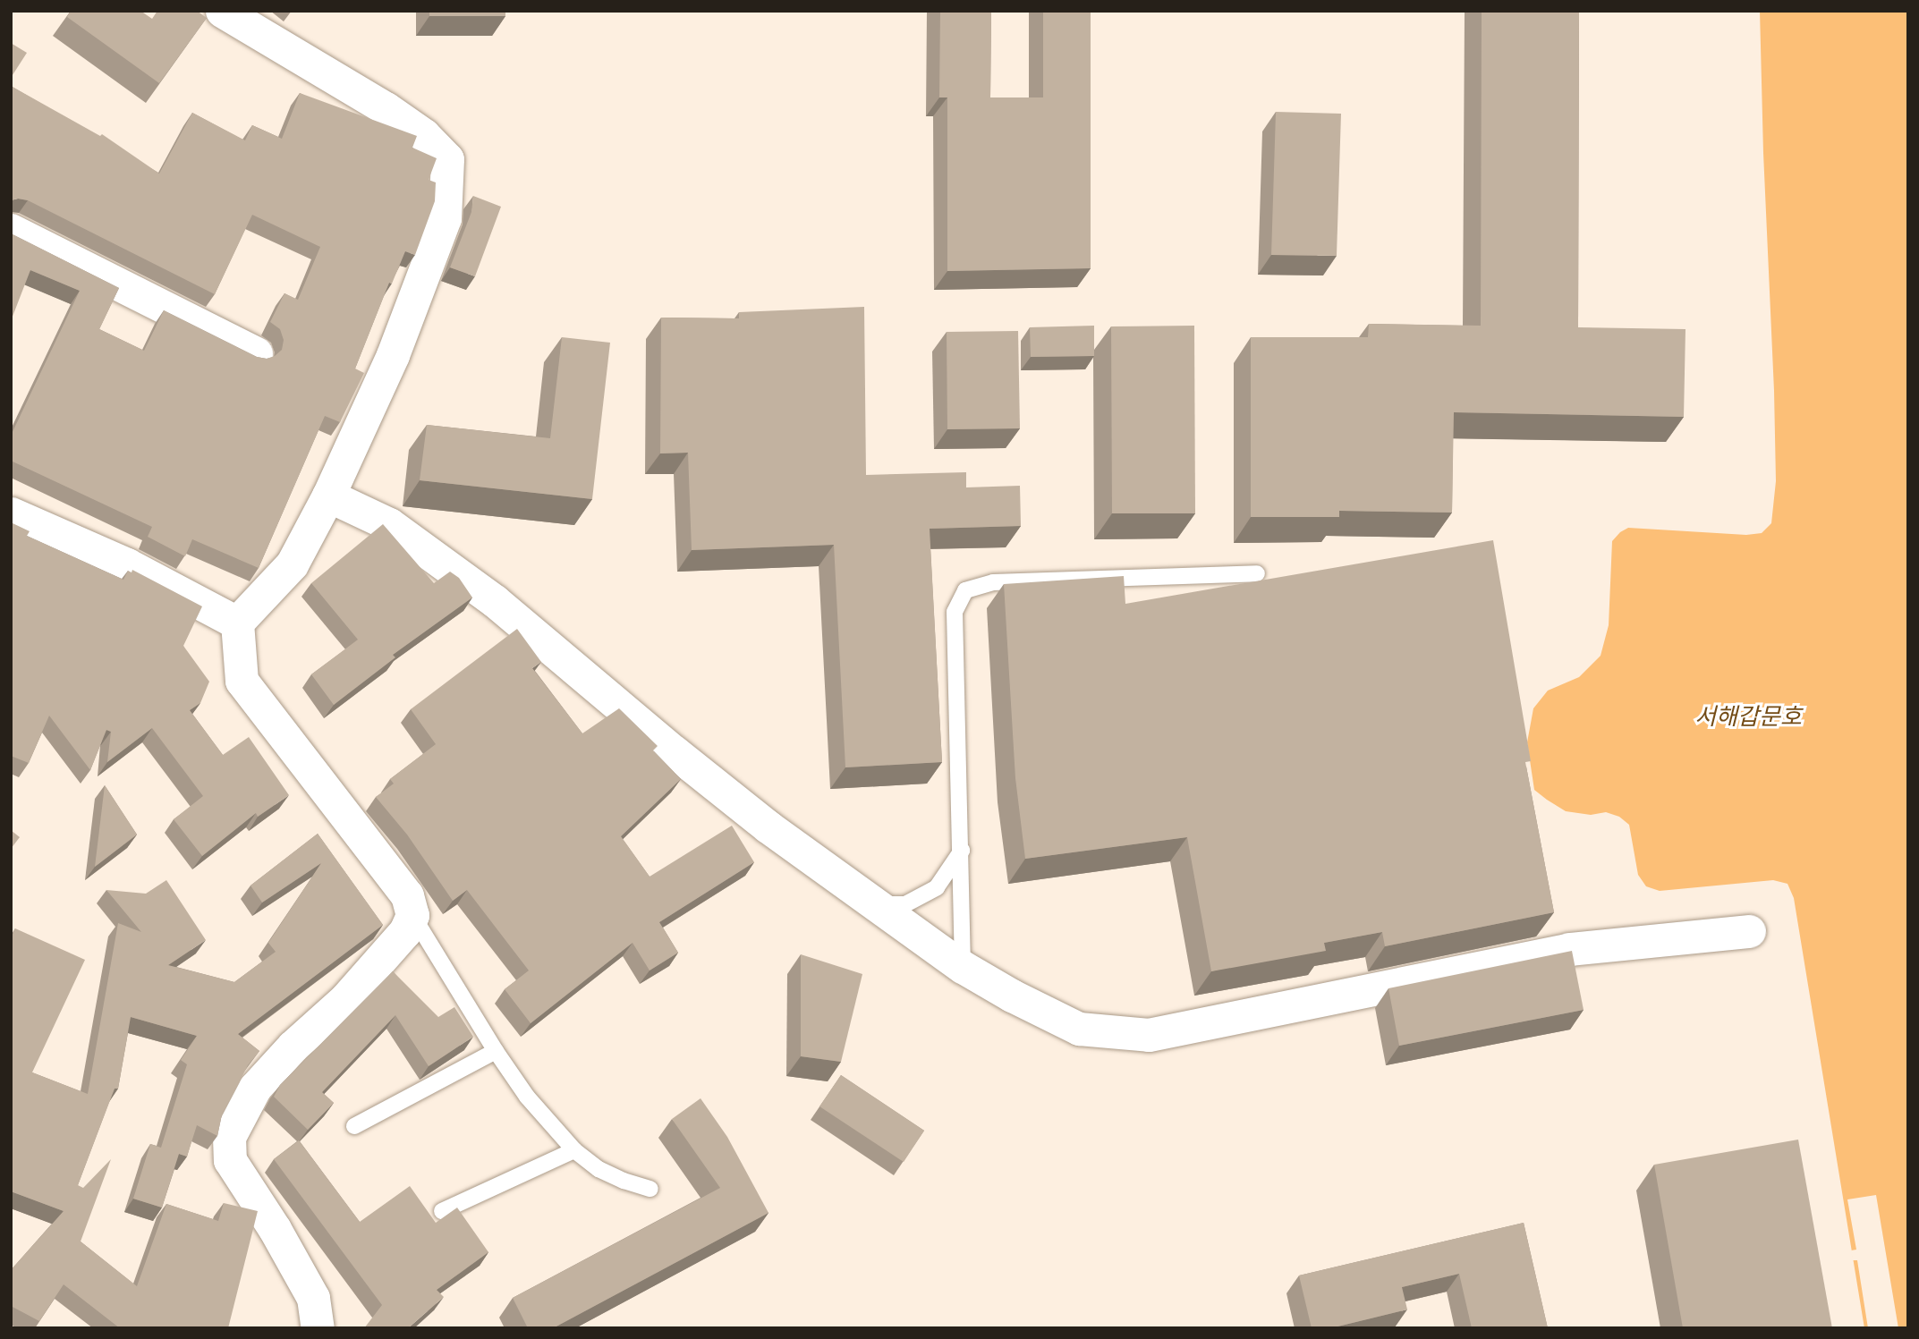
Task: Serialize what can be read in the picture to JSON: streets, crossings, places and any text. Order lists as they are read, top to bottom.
{
  "water": ["서해갑문호"]
}
